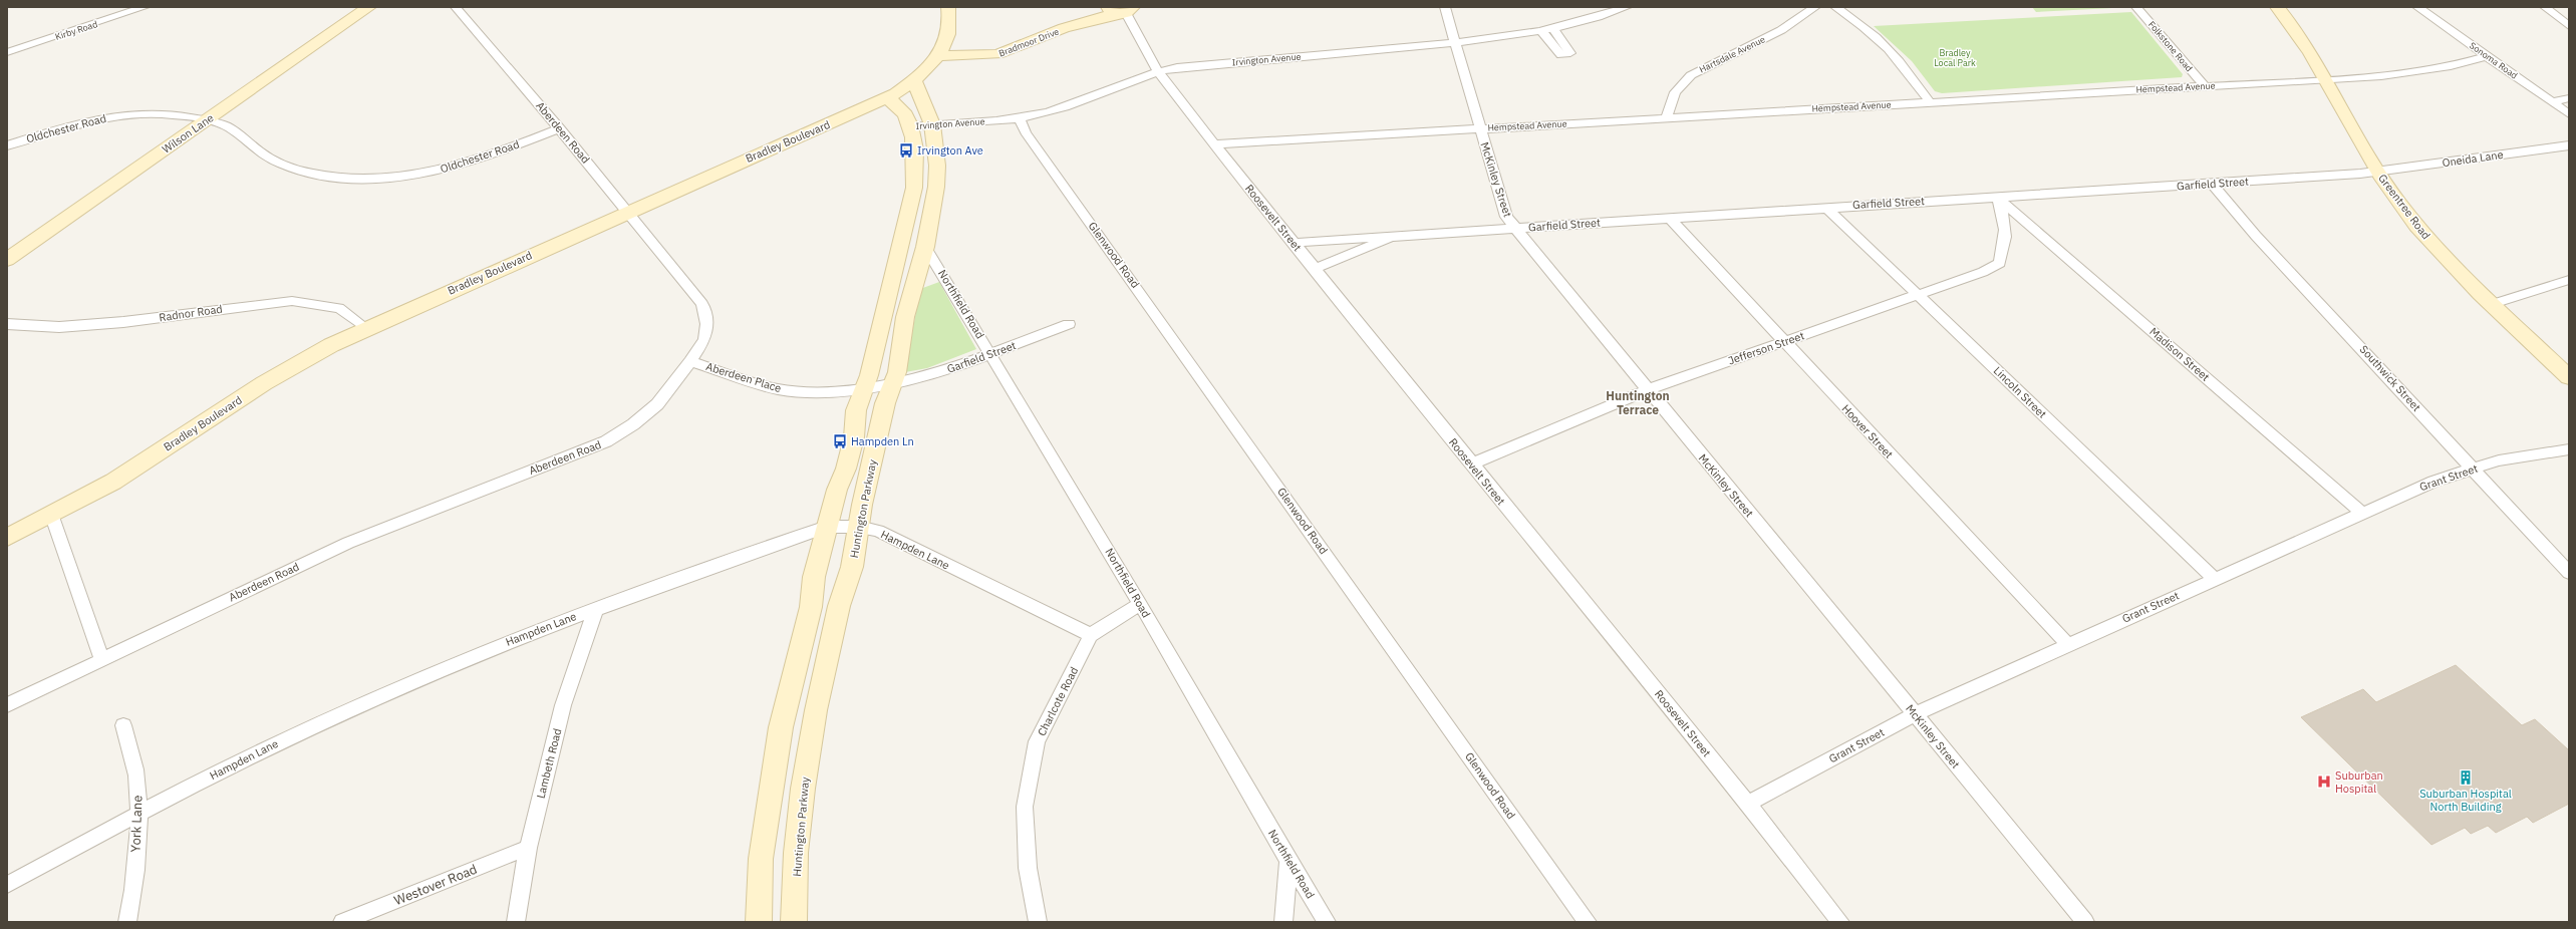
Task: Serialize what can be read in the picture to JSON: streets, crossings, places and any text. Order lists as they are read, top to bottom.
{
  "streets": {
    "street": [
      "Kirby Road",
      "Bradmoor Drive",
      "Folkstone Road",
      "Hartsdale Avenue",
      "Irvington Avenue",
      "Sonoma Road",
      "Hempstead Avenue",
      "Oldchester Road",
      "Aberdeen Road",
      "Wilson Lane",
      "Bradley Boulevard",
      "Oneida Lane",
      "McKinley Street",
      "Garfield Street",
      "Greentree Road",
      "Roosevelt Street",
      "Glenwood Road",
      "Northfield Road",
      "Radnor Road",
      "Jefferson Street",
      "Madison Street",
      "Aberdeen Place",
      "Southwick Street",
      "Lincoln Street",
      "Hoover Street",
      "Grant Street",
      "Huntington Parkway",
      "Hampden Lane",
      "Charlcote Road",
      "Lambeth Road",
      "York Lane",
      "Westover Road"
    ]
  },
  "crossings": [
    ["Bradmoor Drive", "Bradley Boulevard"],
    ["Bradmoor Drive", "Roosevelt Street"],
    ["Folkstone Road", "Hempstead Avenue"],
    ["Hartsdale Avenue", "Hempstead Avenue"],
    ["Irvington Avenue", "McKinley Street"],
    ["Irvington Avenue", "Roosevelt Street"],
    ["Irvington Avenue", "Glenwood Road"],
    ["Irvington Avenue", "Huntington Parkway"],
    ["Sonoma Road", "Hempstead Avenue"],
    ["Hempstead Avenue", "McKinley Street"],
    ["Hempstead Avenue", "Greentree Road"],
    ["Hempstead Avenue", "Roosevelt Street"],
    ["Oldchester Road", "Aberdeen Road"],
    ["Oldchester Road", "Wilson Lane"],
    ["Aberdeen Road", "Bradley Boulevard"],
    ["Aberdeen Road", "Aberdeen Place"],
    ["Bradley Boulevard", "Radnor Road"],
    ["Bradley Boulevard", "Huntington Parkway"],
    ["Oneida Lane", "Garfield Street"],
    ["Oneida Lane", "Greentree Road"],
    ["McKinley Street", "Garfield Street"],
    ["McKinley Street", "Jefferson Street"],
    ["McKinley Street", "Grant Street"],
    ["Garfield Street", "Greentree Road"],
    ["Garfield Street", "Roosevelt Street"],
    ["Garfield Street", "Northfield Road"],
    ["Garfield Street", "Jefferson Street"],
    ["Garfield Street", "Madison Street"],
    ["Garfield Street", "Aberdeen Place"],
    ["Garfield Street", "Southwick Street"],
    ["Garfield Street", "Lincoln Street"],
    ["Garfield Street", "Hoover Street"],
    ["Garfield Street", "Huntington Parkway"],
    ["Roosevelt Street", "Jefferson Street"],
    ["Roosevelt Street", "Grant Street"],
    ["Northfield Road", "Huntington Parkway"],
    ["Jefferson Street", "Madison Street"],
    ["Jefferson Street", "Lincoln Street"],
    ["Jefferson Street", "Hoover Street"],
    ["Madison Street", "Grant Street"],
    ["Aberdeen Place", "Huntington Parkway"],
    ["Southwick Street", "Grant Street"],
    ["Lincoln Street", "Grant Street"],
    ["Hoover Street", "Grant Street"],
    ["Huntington Parkway", "Hampden Lane"],
    ["Hampden Lane", "Charlcote Road"],
    ["Hampden Lane", "Lambeth Road"],
    ["Hampden Lane", "York Lane"],
    ["Lambeth Road", "Westover Road"]
  ],
  "districts": ["Huntington Terrace"],
  "parks": ["Bradley Local Park"],
  "places": {
    "bus stop": ["Irvington Ave", "Hampden Ln"],
    "building": ["Suburban Hospital North Building"],
    "hospital": ["Suburban Hospital"]
  }
}
